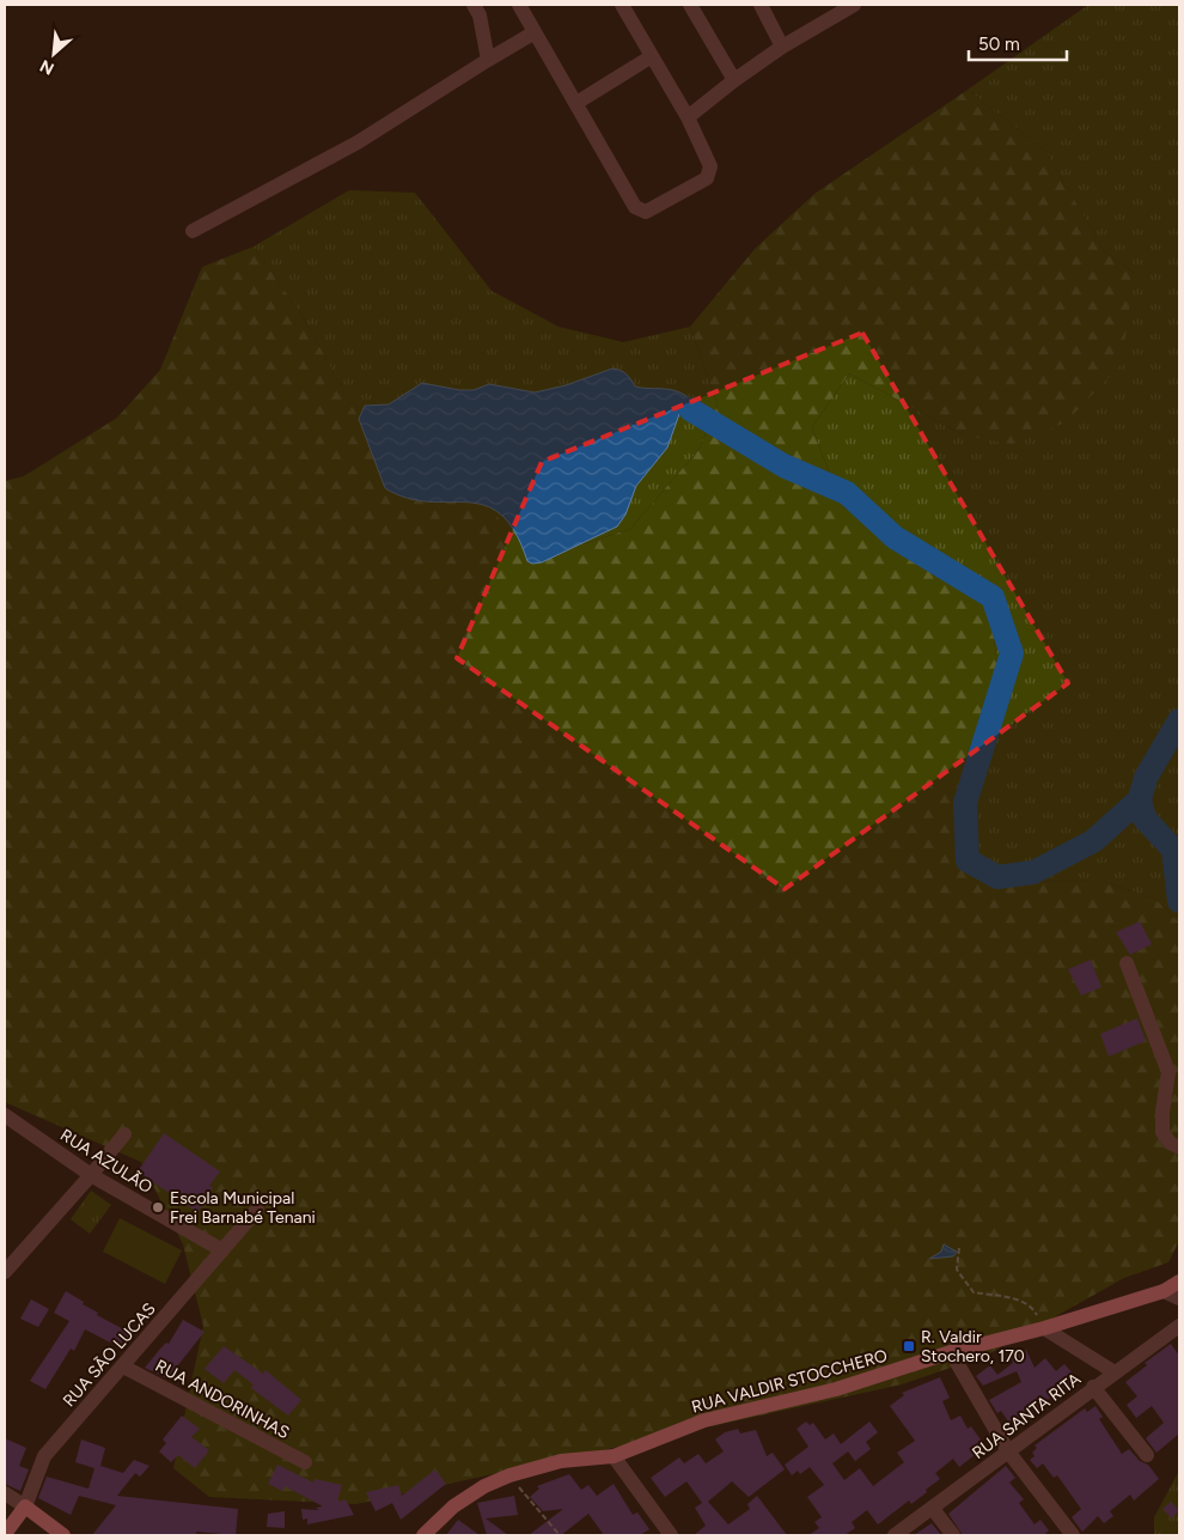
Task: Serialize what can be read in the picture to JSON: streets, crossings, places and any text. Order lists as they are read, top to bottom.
{
  "streets": {
    "main road": ["RUA SÃO LUCAS", "RUA VALDIR STOCCHERO"],
    "street": ["RUA AZULÃO", "RUA ANDORINHAS", "RUA SANTA RITA"]
  },
  "crossings": [
    ["RUA AZULÃO", "RUA SÃO LUCAS"],
    ["RUA SÃO LUCAS", "RUA ANDORINHAS"]
  ],
  "places": {
    "other": ["Escola Municipal Frei Barnabé Tenani"],
    "transit": ["R. Valdir Stochero, 170"]
  },
  "scale_bar": "50 m",
  "north": "bottom left"
}
